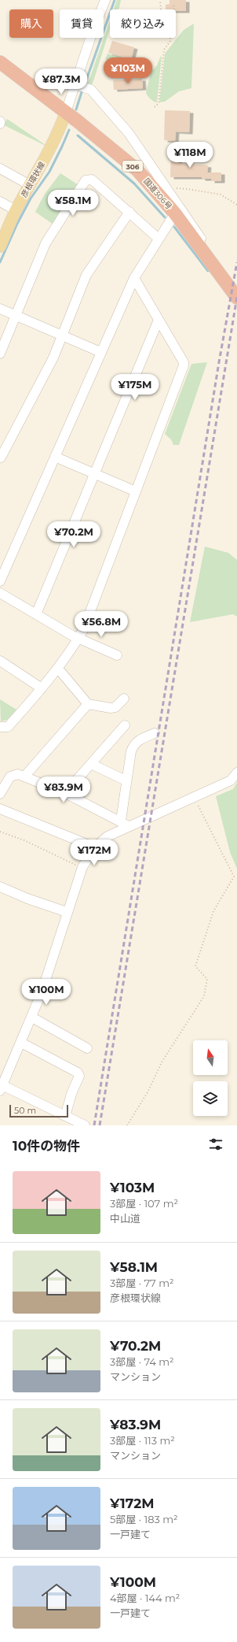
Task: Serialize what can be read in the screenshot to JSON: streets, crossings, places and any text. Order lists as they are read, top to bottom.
{
  "streets": {
    "highway": ["306", "国道306号"],
    "main road": ["彦根環状線"]
  },
  "crossings": [
    ["彦根環状線", "国道306号"]
  ],
  "scale_bar": "50 m",
  "north": "top",
  "page": {
    "chip": ["購入", "賃貸", "絞り込み"],
    "price": [
      "¥103M",
      "¥87.3M",
      "¥118M",
      "¥58.1M",
      "¥175M",
      "¥70.2M",
      "¥56.8M",
      "¥83.9M",
      "¥172M",
      "¥100M"
    ],
    "scale": "50 m",
    "heading": "10件の物件",
    "list": [
      {
        "name": "¥103M",
        "note": "3部屋 · 107 m² · 中山道"
      },
      {
        "name": "¥58.1M",
        "note": "3部屋 · 77 m² · 彦根環状線"
      },
      {
        "name": "¥70.2M",
        "note": "3部屋 · 74 m² · マンション"
      },
      {
        "name": "¥83.9M",
        "note": "3部屋 · 113 m² · マンション"
      },
      {
        "name": "¥172M",
        "note": "5部屋 · 183 m² · 一戸建て"
      },
      {
        "name": "¥100M",
        "note": "4部屋 · 144 m² · 一戸建て"
      }
    ]
  }
}
